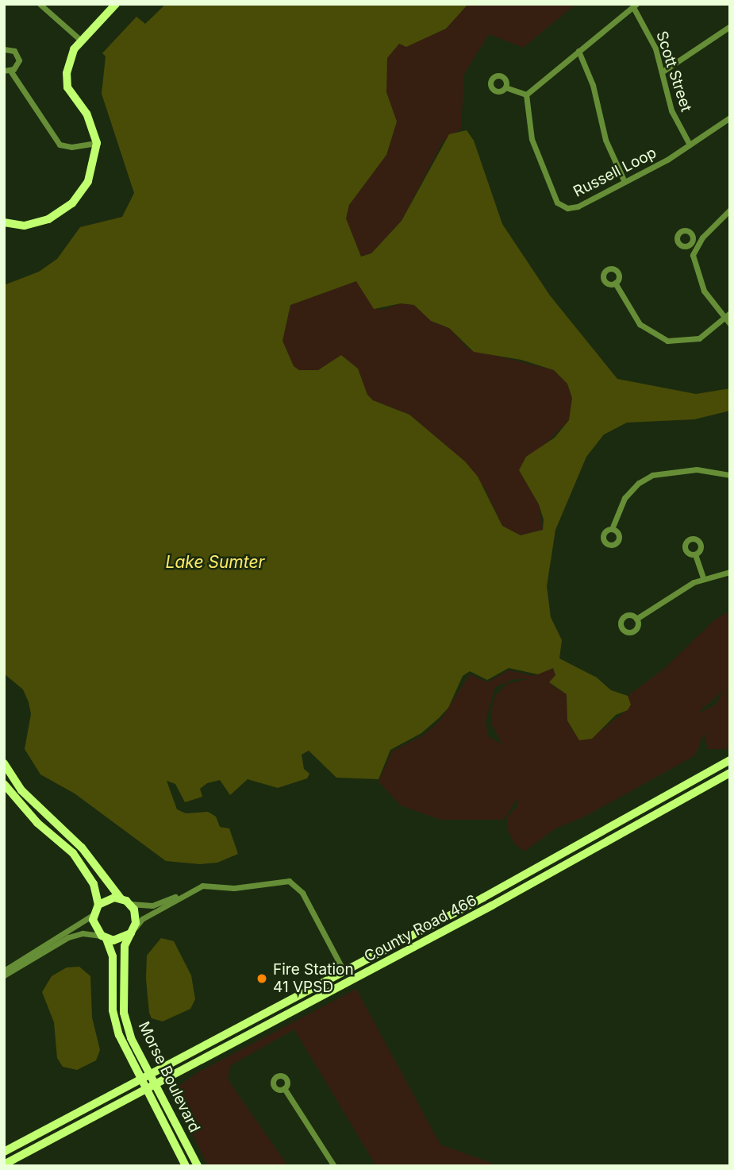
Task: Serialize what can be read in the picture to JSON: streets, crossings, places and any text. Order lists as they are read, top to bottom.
{
  "streets": {
    "main road": ["County Road 466", "Morse Boulevard"],
    "street": ["Scott Street", "Russell Loop"]
  },
  "crossings": [
    ["Scott Street", "Russell Loop"],
    ["County Road 466", "Morse Boulevard"]
  ],
  "water": ["Lake Sumter"],
  "places": ["Fire Station 41 VPSD"]
}
